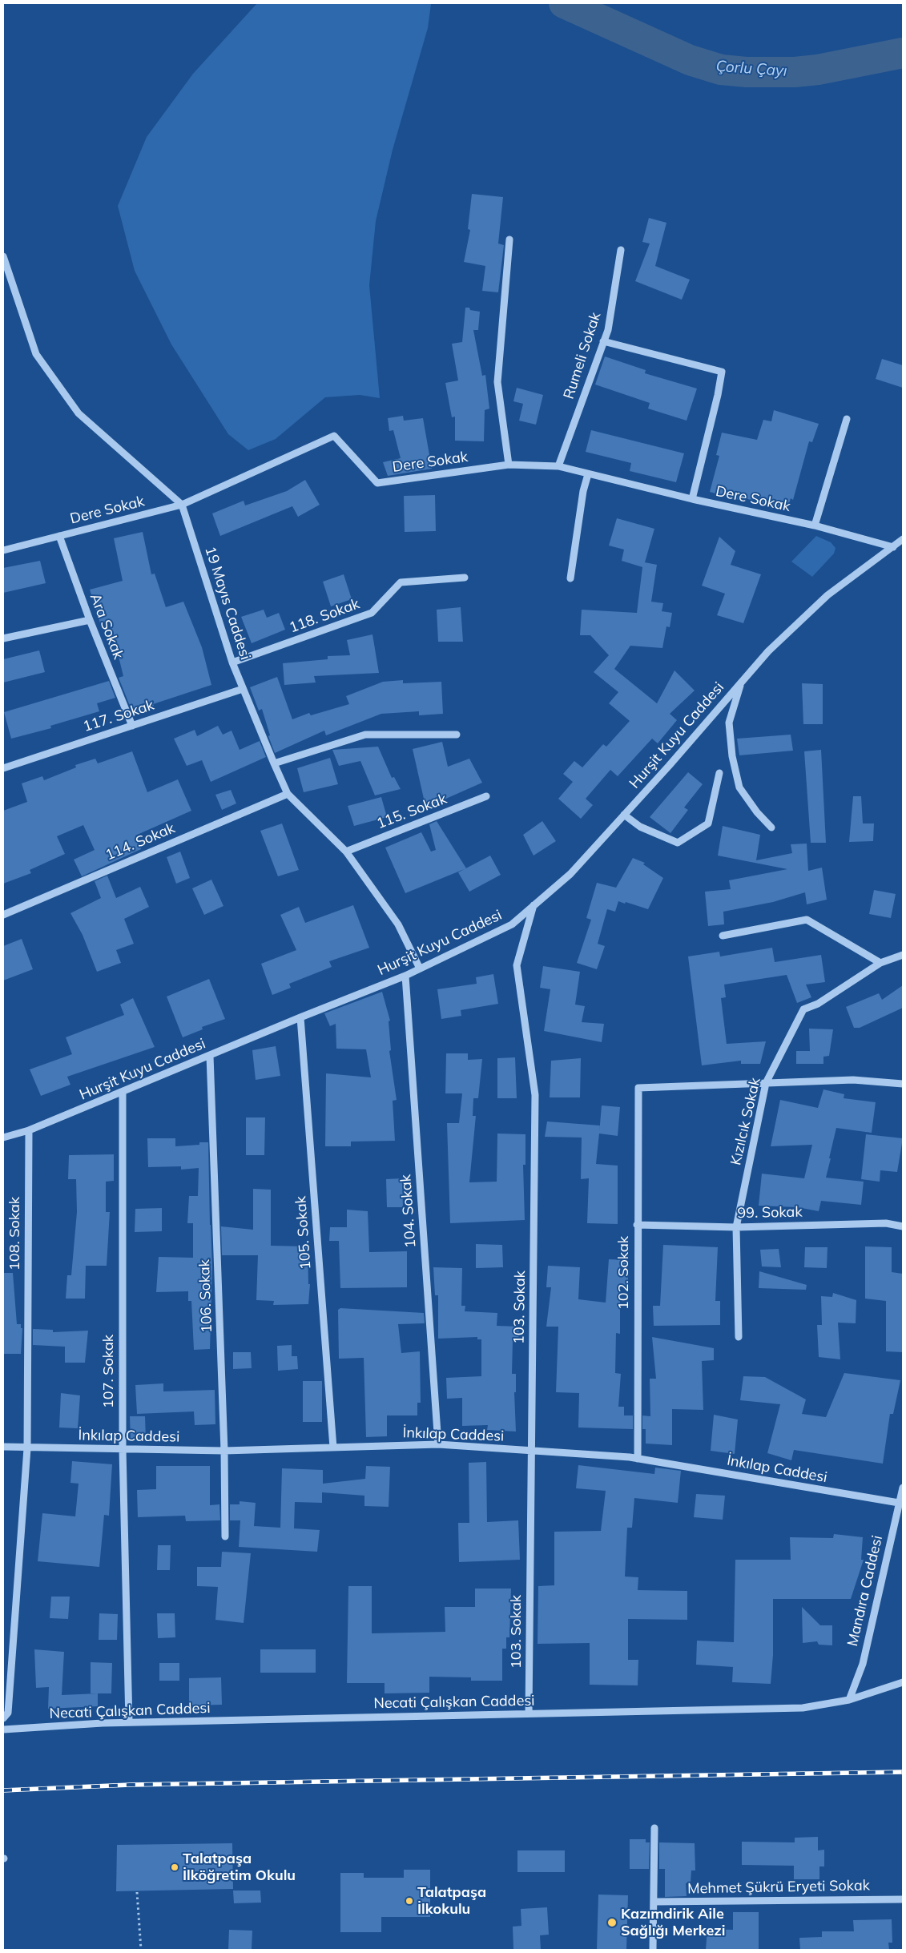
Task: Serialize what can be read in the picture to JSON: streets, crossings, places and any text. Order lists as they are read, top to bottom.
{
  "streets": {
    "street": [
      "Rumeli Sokak",
      "Dere Sokak",
      "19 Mayıs Caddesi",
      "118. Sokak",
      "Ara Sokak",
      "117. Sokak",
      "Hurşit Kuyu Caddesi",
      "115. Sokak",
      "114. Sokak",
      "Kızılcık Sokak",
      "104. Sokak",
      "99. Sokak",
      "105. Sokak",
      "108. Sokak",
      "102. Sokak",
      "106. Sokak",
      "103. Sokak",
      "107. Sokak",
      "İnkılap Caddesi",
      "Mandıra Caddesi",
      "Necati Çalışkan Caddesi",
      "Mehmet Şükrü Eryeti Sokak"
    ]
  },
  "crossings": [
    ["Rumeli Sokak", "Dere Sokak"],
    ["Dere Sokak", "19 Mayıs Caddesi"],
    ["Dere Sokak", "Ara Sokak"],
    ["Dere Sokak", "Hurşit Kuyu Caddesi"],
    ["19 Mayıs Caddesi", "118. Sokak"],
    ["19 Mayıs Caddesi", "117. Sokak"],
    ["19 Mayıs Caddesi", "Hurşit Kuyu Caddesi"],
    ["19 Mayıs Caddesi", "115. Sokak"],
    ["19 Mayıs Caddesi", "114. Sokak"],
    ["Ara Sokak", "117. Sokak"],
    ["Hurşit Kuyu Caddesi", "104. Sokak"],
    ["Hurşit Kuyu Caddesi", "105. Sokak"],
    ["Hurşit Kuyu Caddesi", "108. Sokak"],
    ["Hurşit Kuyu Caddesi", "106. Sokak"],
    ["Hurşit Kuyu Caddesi", "103. Sokak"],
    ["Hurşit Kuyu Caddesi", "107. Sokak"],
    ["Kızılcık Sokak", "99. Sokak"],
    ["Kızılcık Sokak", "102. Sokak"],
    ["104. Sokak", "İnkılap Caddesi"],
    ["99. Sokak", "102. Sokak"],
    ["105. Sokak", "İnkılap Caddesi"],
    ["108. Sokak", "İnkılap Caddesi"],
    ["102. Sokak", "İnkılap Caddesi"],
    ["106. Sokak", "İnkılap Caddesi"],
    ["103. Sokak", "İnkılap Caddesi"],
    ["103. Sokak", "Necati Çalışkan Caddesi"],
    ["107. Sokak", "İnkılap Caddesi"],
    ["107. Sokak", "Necati Çalışkan Caddesi"],
    ["İnkılap Caddesi", "Mandıra Caddesi"],
    ["Mandıra Caddesi", "Necati Çalışkan Caddesi"]
  ],
  "water": ["Çorlu Çayı"],
  "places": ["Talatpaşa İlköğretim Okulu", "Talatpaşa İlkokulu", "Kazımdirik Aile Sağlığı Merkezi"]
}
